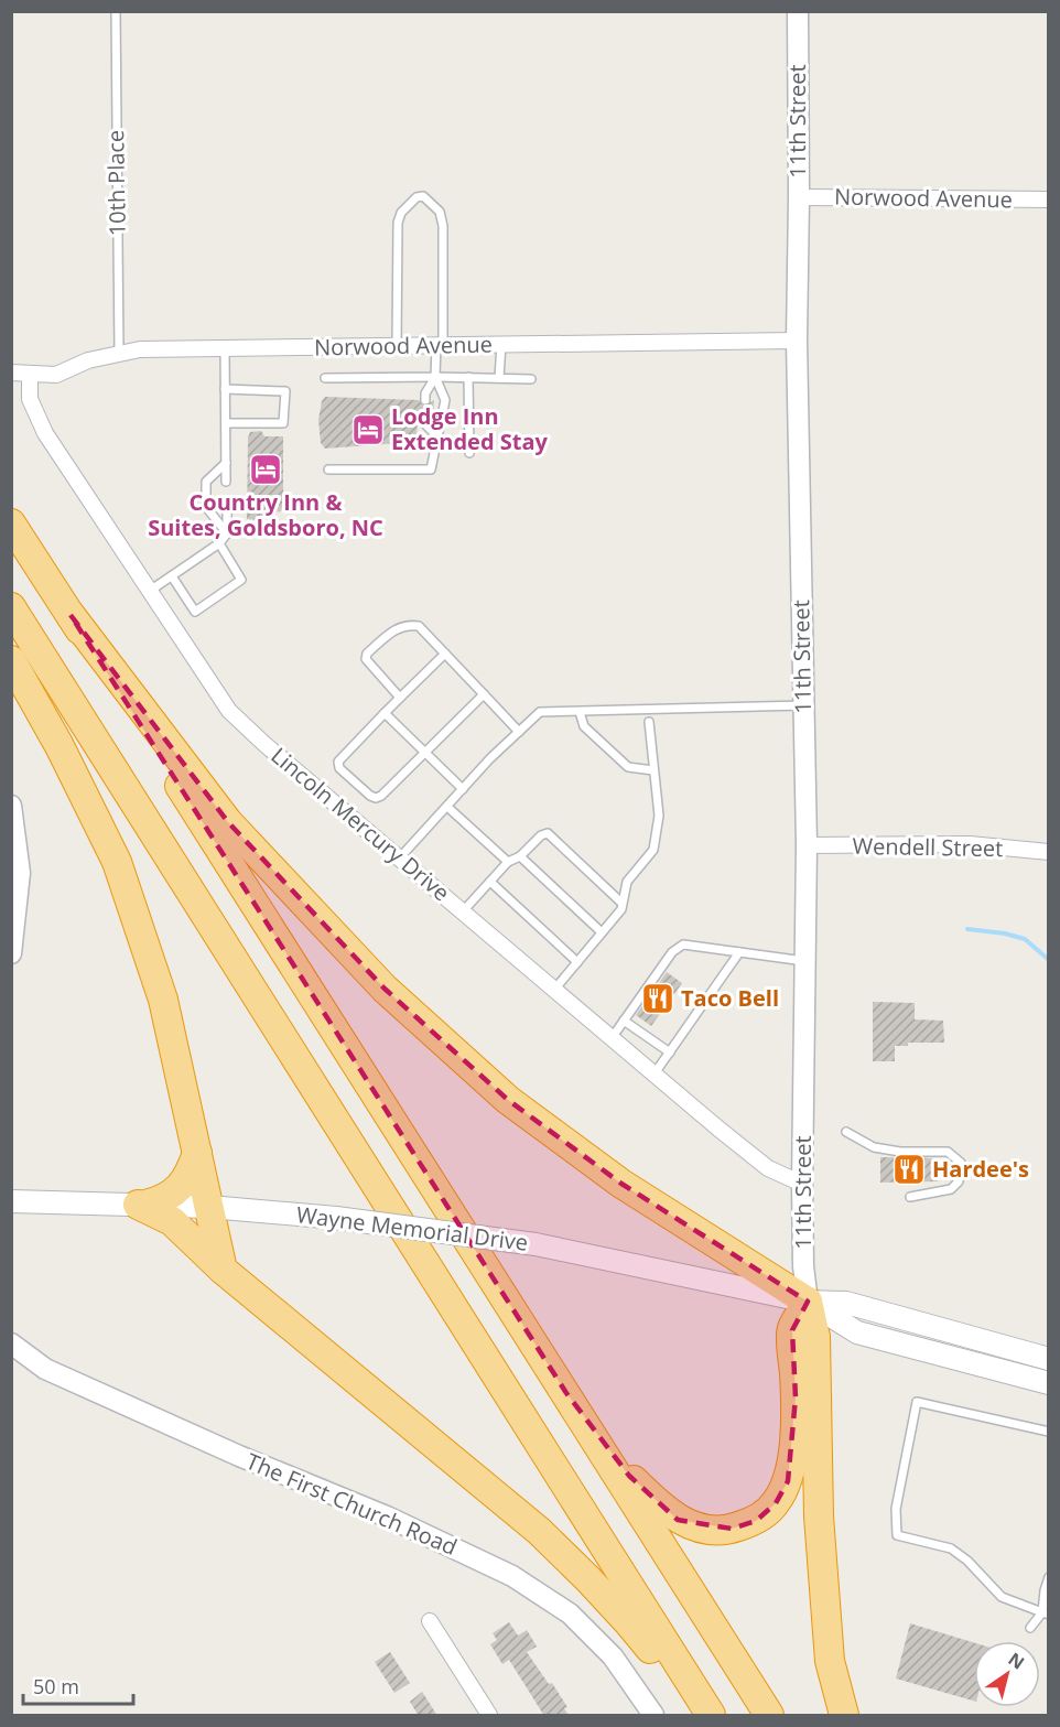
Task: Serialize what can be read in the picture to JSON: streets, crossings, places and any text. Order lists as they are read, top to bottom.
{
  "streets": {
    "main road": ["Wayne Memorial Drive"],
    "street": [
      "11th Street",
      "Norwood Avenue",
      "Lincoln Mercury Drive",
      "Wendell Street",
      "The First Church Road"
    ],
    "lane": ["10th Place"]
  },
  "crossings": [
    ["11th Street", "Norwood Avenue"],
    ["11th Street", "Lincoln Mercury Drive"],
    ["11th Street", "Wendell Street"],
    ["11th Street", "Wayne Memorial Drive"],
    ["10th Place", "Norwood Avenue"],
    ["Norwood Avenue", "Lincoln Mercury Drive"]
  ],
  "places": {
    "hotel": ["Lodge Inn Extended Stay", "Country Inn & Suites, Goldsboro, NC"],
    "restaurant": ["Taco Bell", "Hardee's"]
  },
  "scale_bar": "50 m",
  "north": "top right"
}
